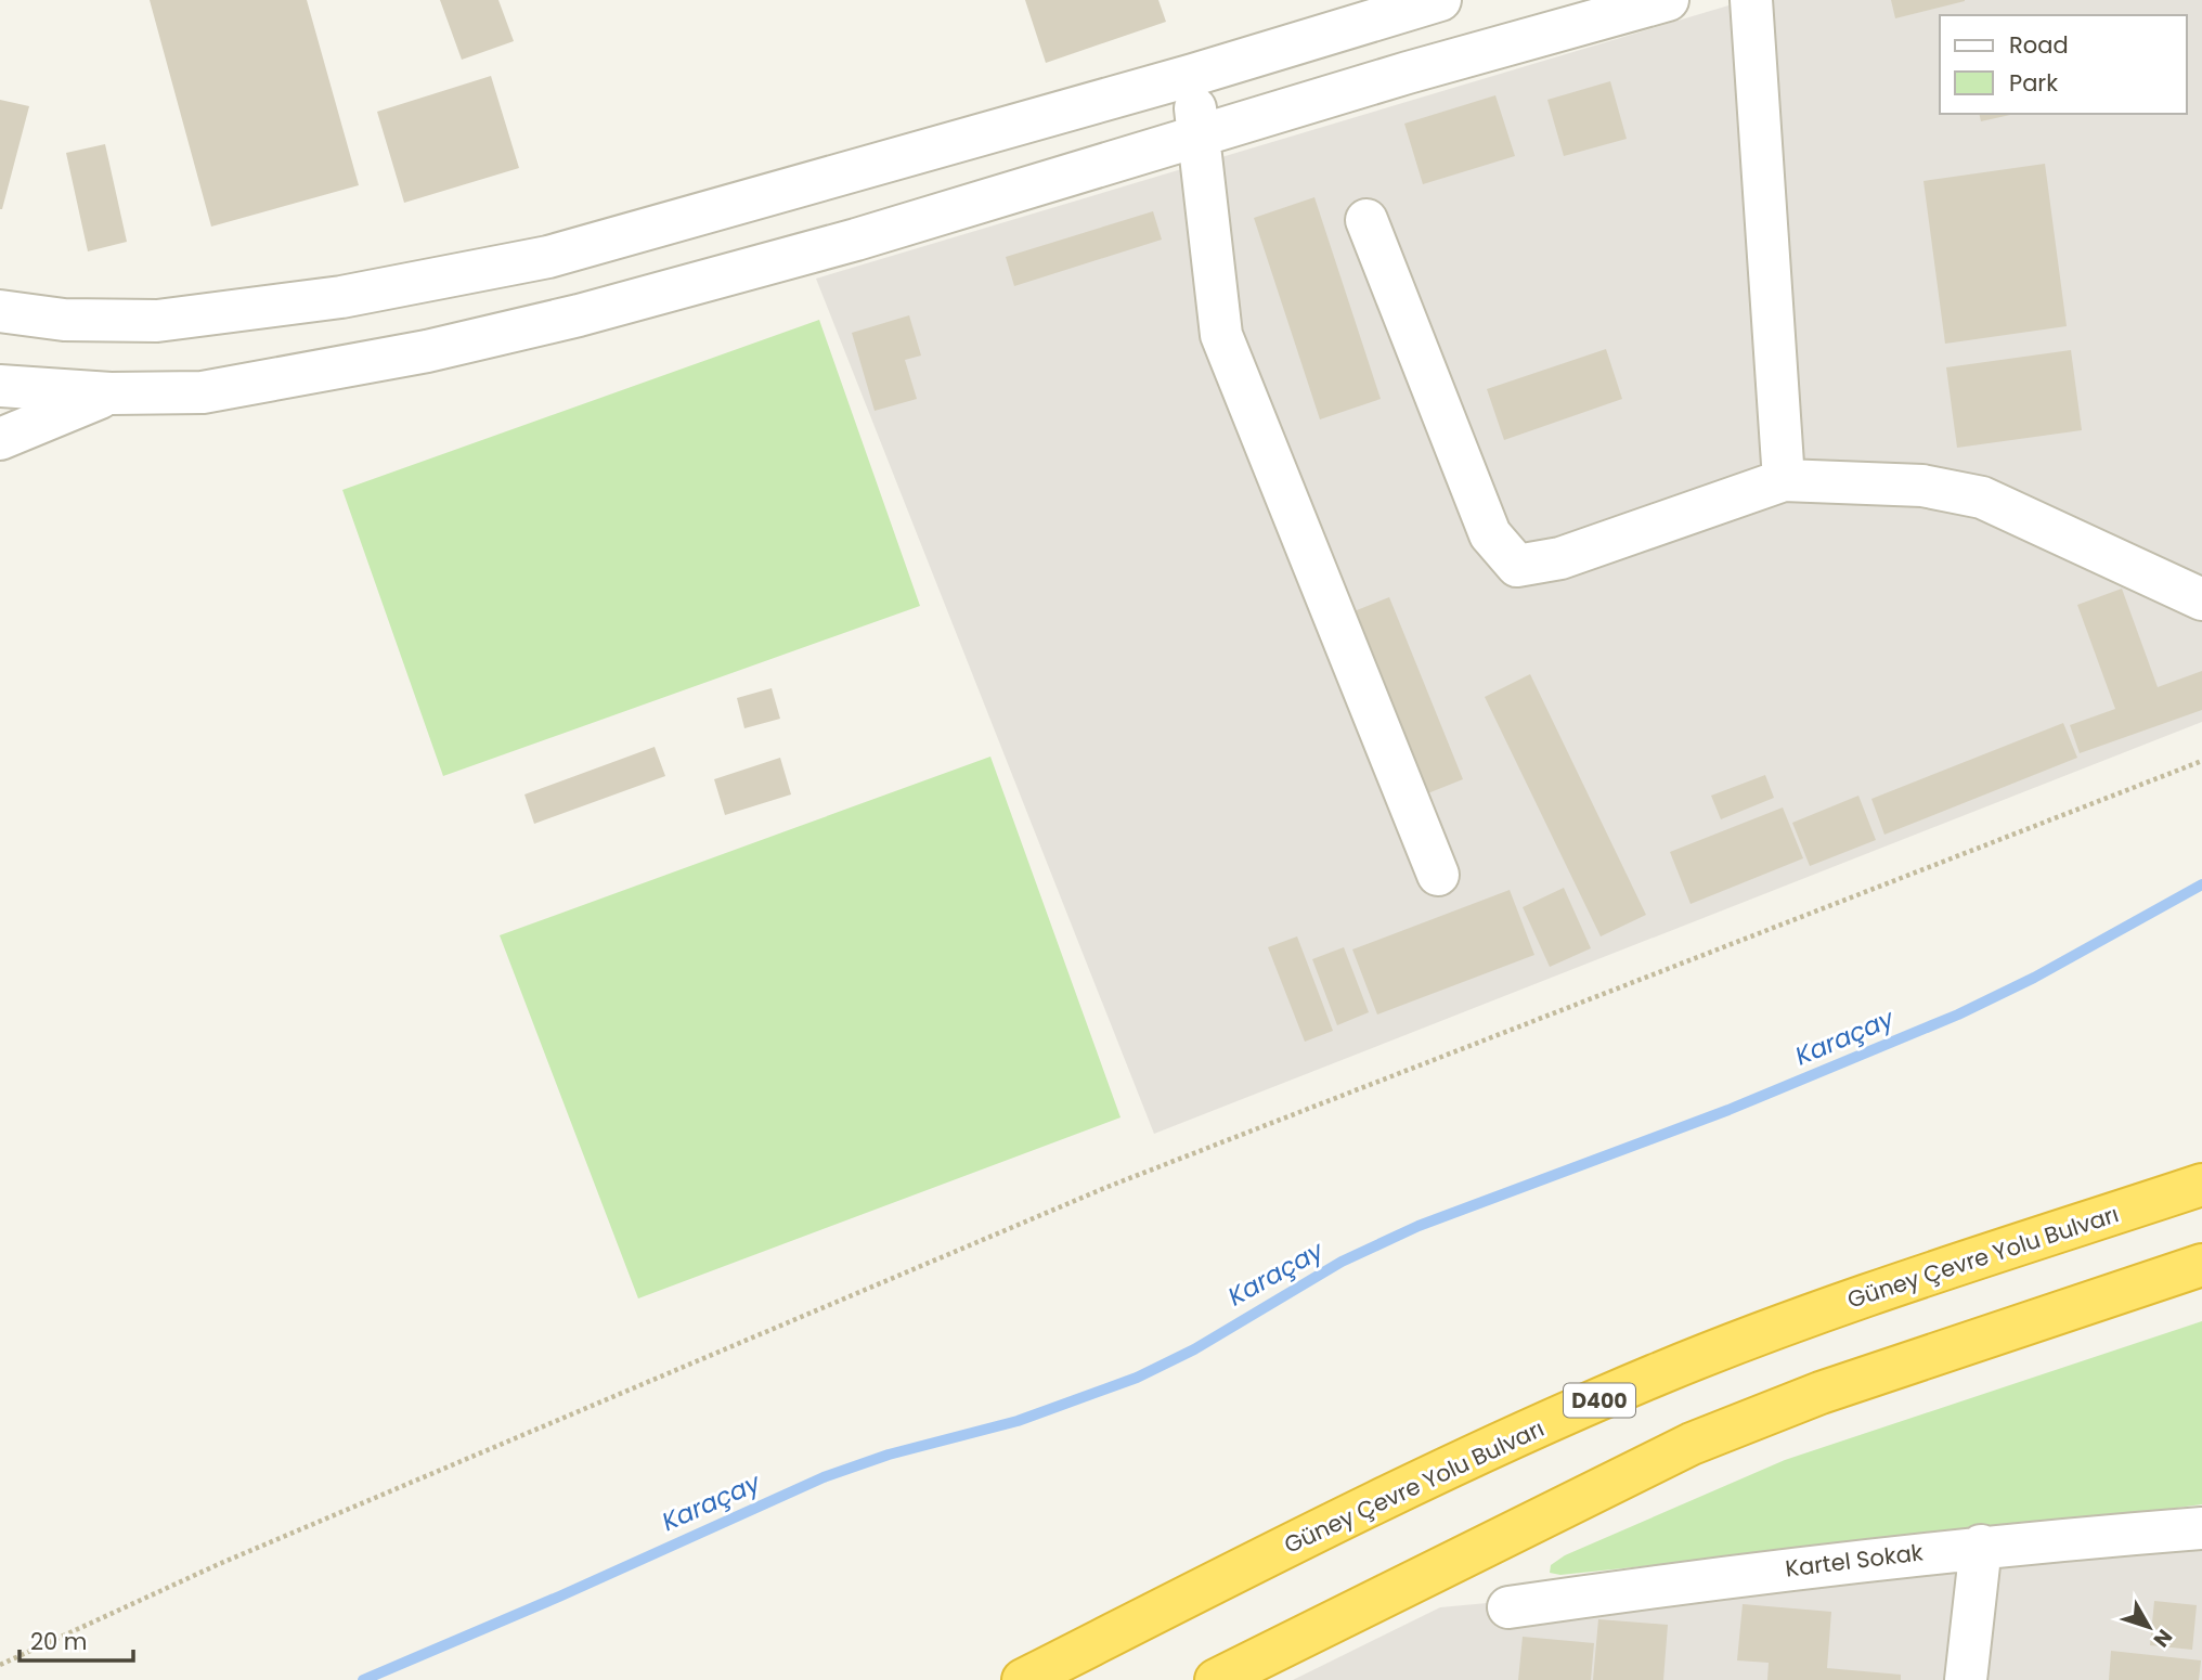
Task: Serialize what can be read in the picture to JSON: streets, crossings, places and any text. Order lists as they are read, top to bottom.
{
  "streets": {
    "highway": ["Güney Çevre Yolu Bulvarı", "D400"],
    "street": ["Kartel Sokak"]
  },
  "water": ["Karaçay"],
  "legend": ["Road", "Park"],
  "scale_bar": "20 m",
  "north": "bottom right"
}
